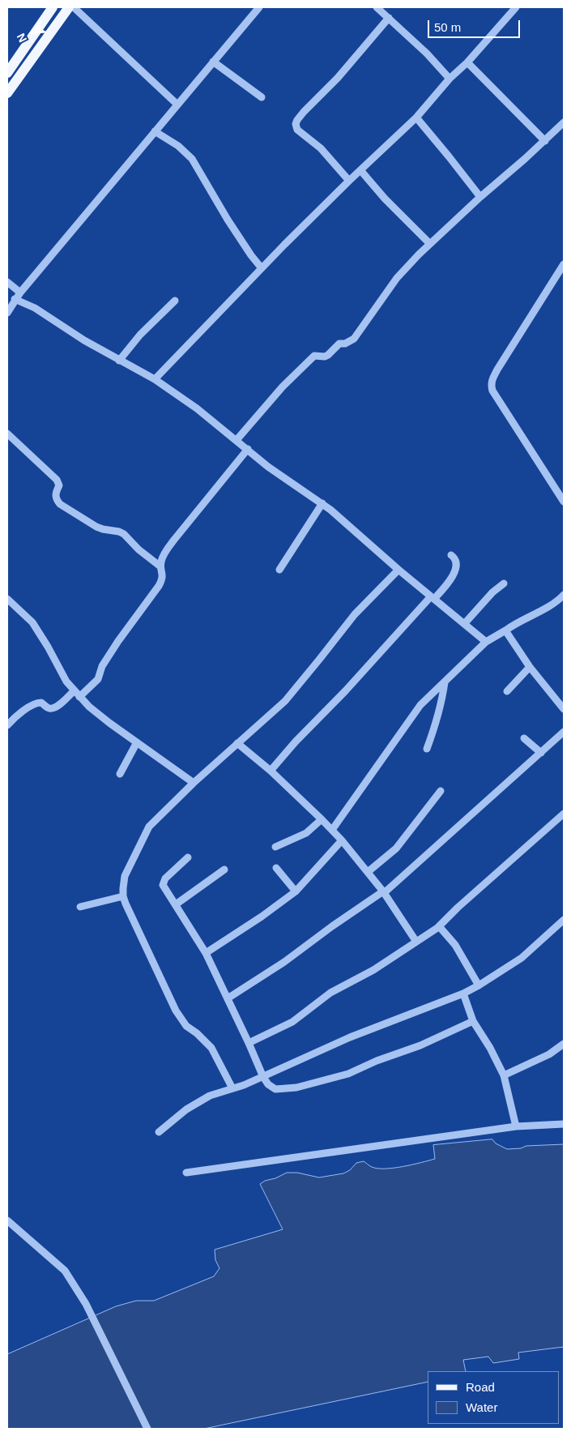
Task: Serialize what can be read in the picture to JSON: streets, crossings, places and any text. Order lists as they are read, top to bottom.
{
  "legend": ["Road", "Water"],
  "scale_bar": "50 m",
  "north": "bottom left"
}
